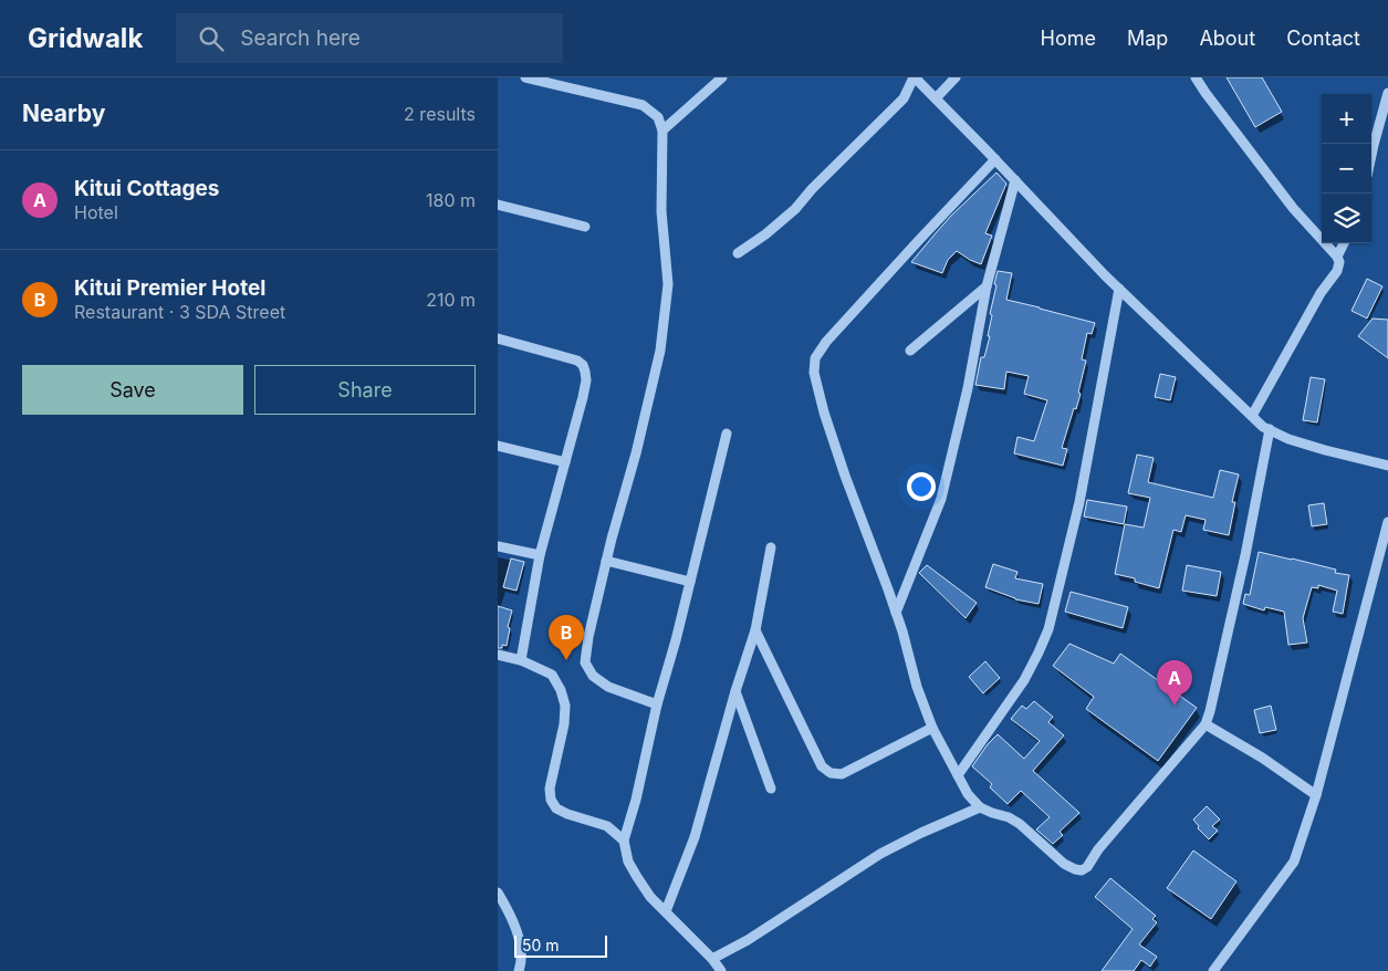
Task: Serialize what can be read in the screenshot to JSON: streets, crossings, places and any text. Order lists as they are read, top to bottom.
{
  "scale_bar": "50 m",
  "page": {
    "header": "Gridwalk",
    "search": "Search here",
    "nav": [
      "Home",
      "Map",
      "About",
      "Contact"
    ],
    "heading": ["Nearby", "2 results"],
    "map_buttons": ["+", "−"],
    "list": [
      {
        "mark": "A",
        "name": "Kitui Cottages",
        "note": "Hotel",
        "value": "180 m"
      },
      {
        "mark": "B",
        "name": "Kitui Premier Hotel",
        "note": "Restaurant · 3 SDA Street",
        "value": "210 m"
      }
    ],
    "buttons": ["Save", "Share"],
    "pins": ["B", "A"],
    "scale": "50 m"
  }
}
